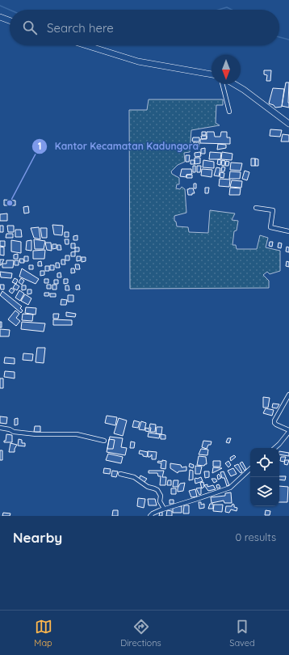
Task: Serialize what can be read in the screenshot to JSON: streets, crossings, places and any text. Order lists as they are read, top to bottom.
{
  "places": ["Kantor Kecamatan Kadungora"],
  "north": "bottom",
  "page": {
    "search": "Search here",
    "heading": ["Nearby", "0 results"],
    "nav": ["Map", "Directions", "Saved"]
  }
}
